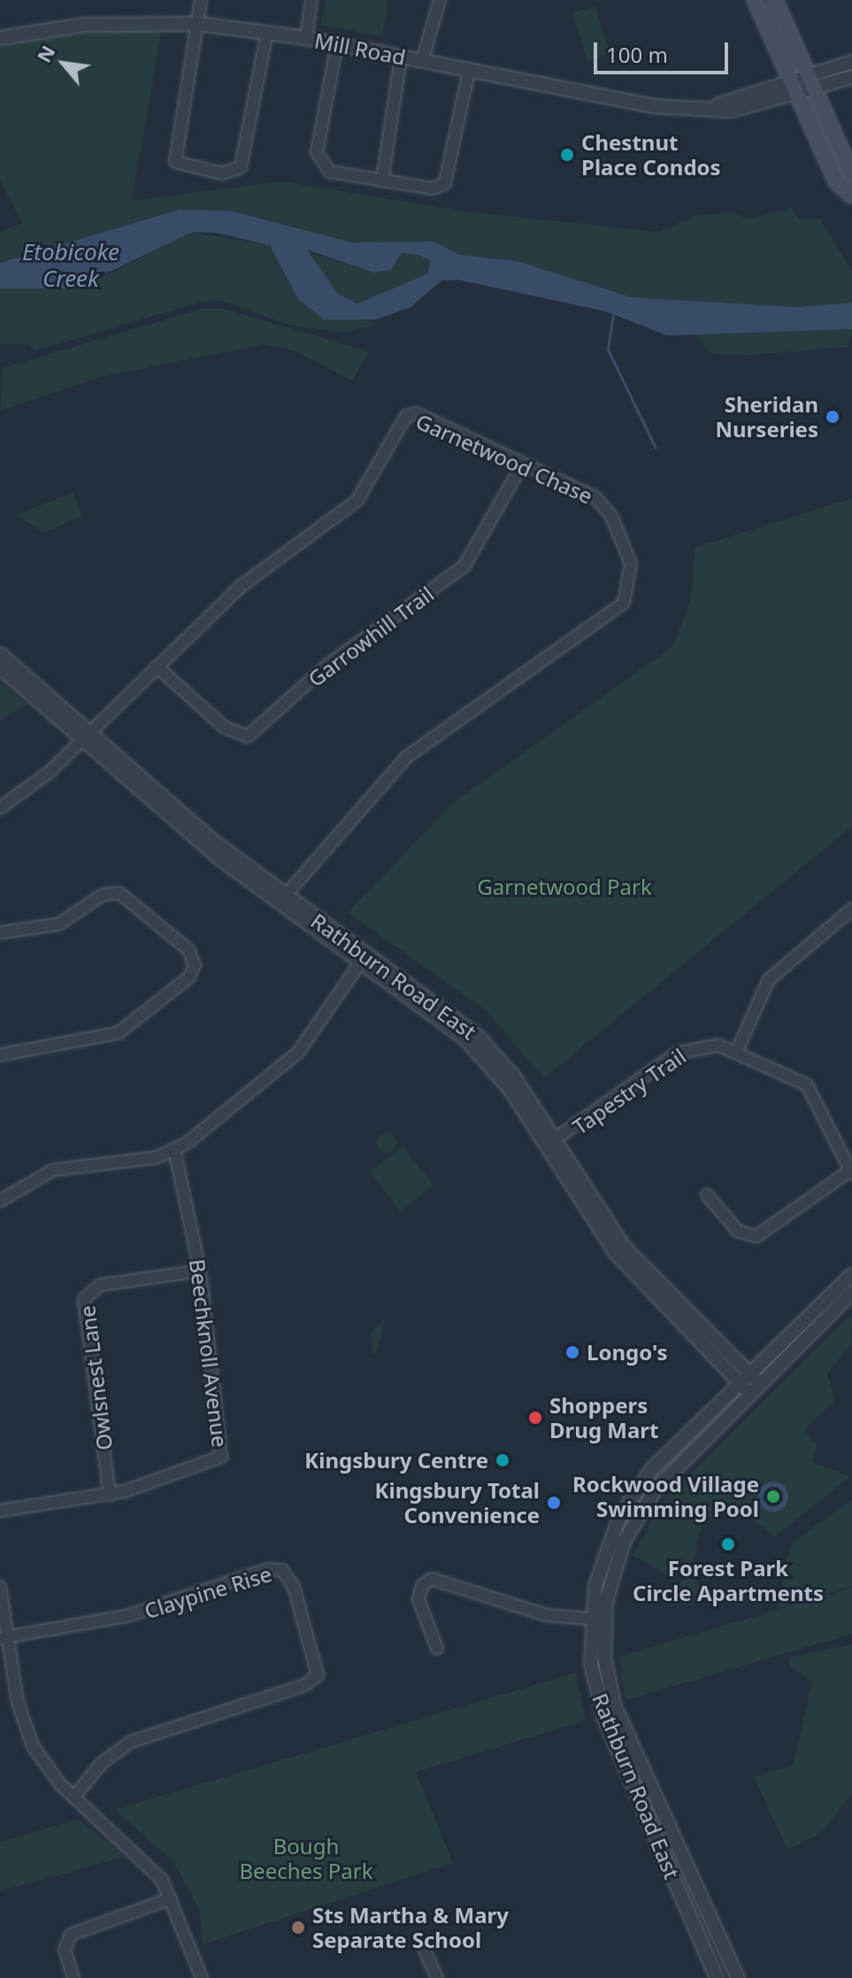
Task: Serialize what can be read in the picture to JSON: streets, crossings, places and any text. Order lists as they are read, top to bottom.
{
  "streets": {
    "street": [
      "Mill Road",
      "Garnetwood Chase",
      "Garrowhill Trail",
      "Rathburn Road East",
      "Tapestry Trail",
      "Beechknoll Avenue",
      "Owlsnest Lane",
      "Claypine Rise"
    ]
  },
  "crossings": [
    ["Garnetwood Chase", "Garrowhill Trail"],
    ["Garnetwood Chase", "Rathburn Road East"],
    ["Rathburn Road East", "Tapestry Trail"],
    ["Beechknoll Avenue", "Owlsnest Lane"]
  ],
  "water": ["Etobicoke Creek"],
  "parks": ["Garnetwood Park", "Bough Beeches Park"],
  "places": [
    "Chestnut Place Condos",
    "Sheridan Nurseries",
    "Longo's",
    "Shoppers Drug Mart",
    "Kingsbury Centre",
    "Rockwood Village Swimming Pool",
    "Kingsbury Total Convenience",
    "Forest Park Circle Apartments",
    "Sts Martha & Mary Separate School"
  ],
  "scale_bar": "100 m",
  "north": "top left"
}
